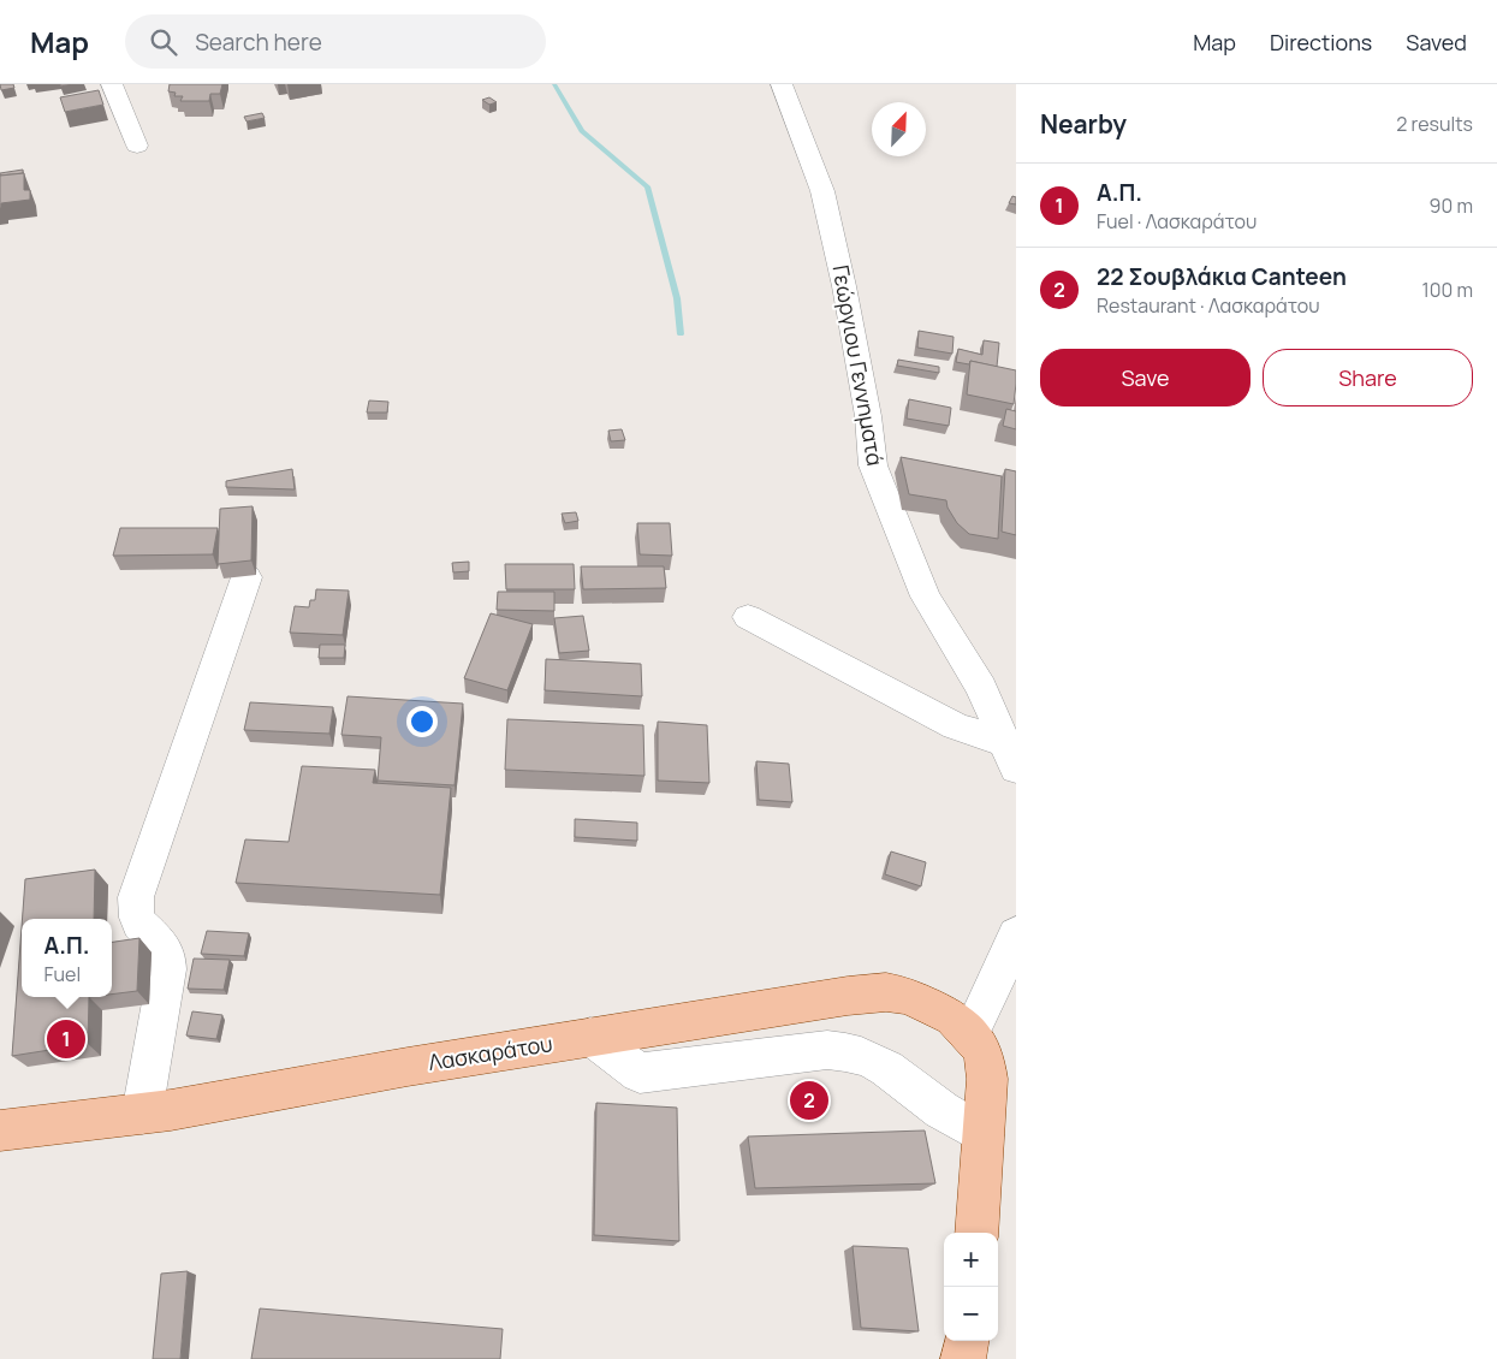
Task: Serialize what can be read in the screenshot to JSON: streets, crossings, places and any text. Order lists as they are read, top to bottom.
{
  "streets": {
    "main road": ["Λασκαράτου"],
    "street": ["Γεώργιου Γεννηματά"]
  },
  "north": "top right",
  "page": {
    "header": "Map",
    "search": "Search here",
    "nav": ["Map", "Directions", "Saved"],
    "heading": ["Nearby", "2 results"],
    "list": [
      {
        "mark": "1",
        "name": "Α.Π.",
        "note": "Fuel · Λασκαράτου",
        "value": "90 m"
      },
      {
        "mark": "2",
        "name": "22 Σουβλάκια Canteen",
        "note": "Restaurant · Λασκαράτου",
        "value": "100 m"
      }
    ],
    "buttons": ["Save", "Share"],
    "popup": ["Α.Π.", "Fuel"],
    "pins": ["1", "2"],
    "map_buttons": ["+", "−"]
  }
}
